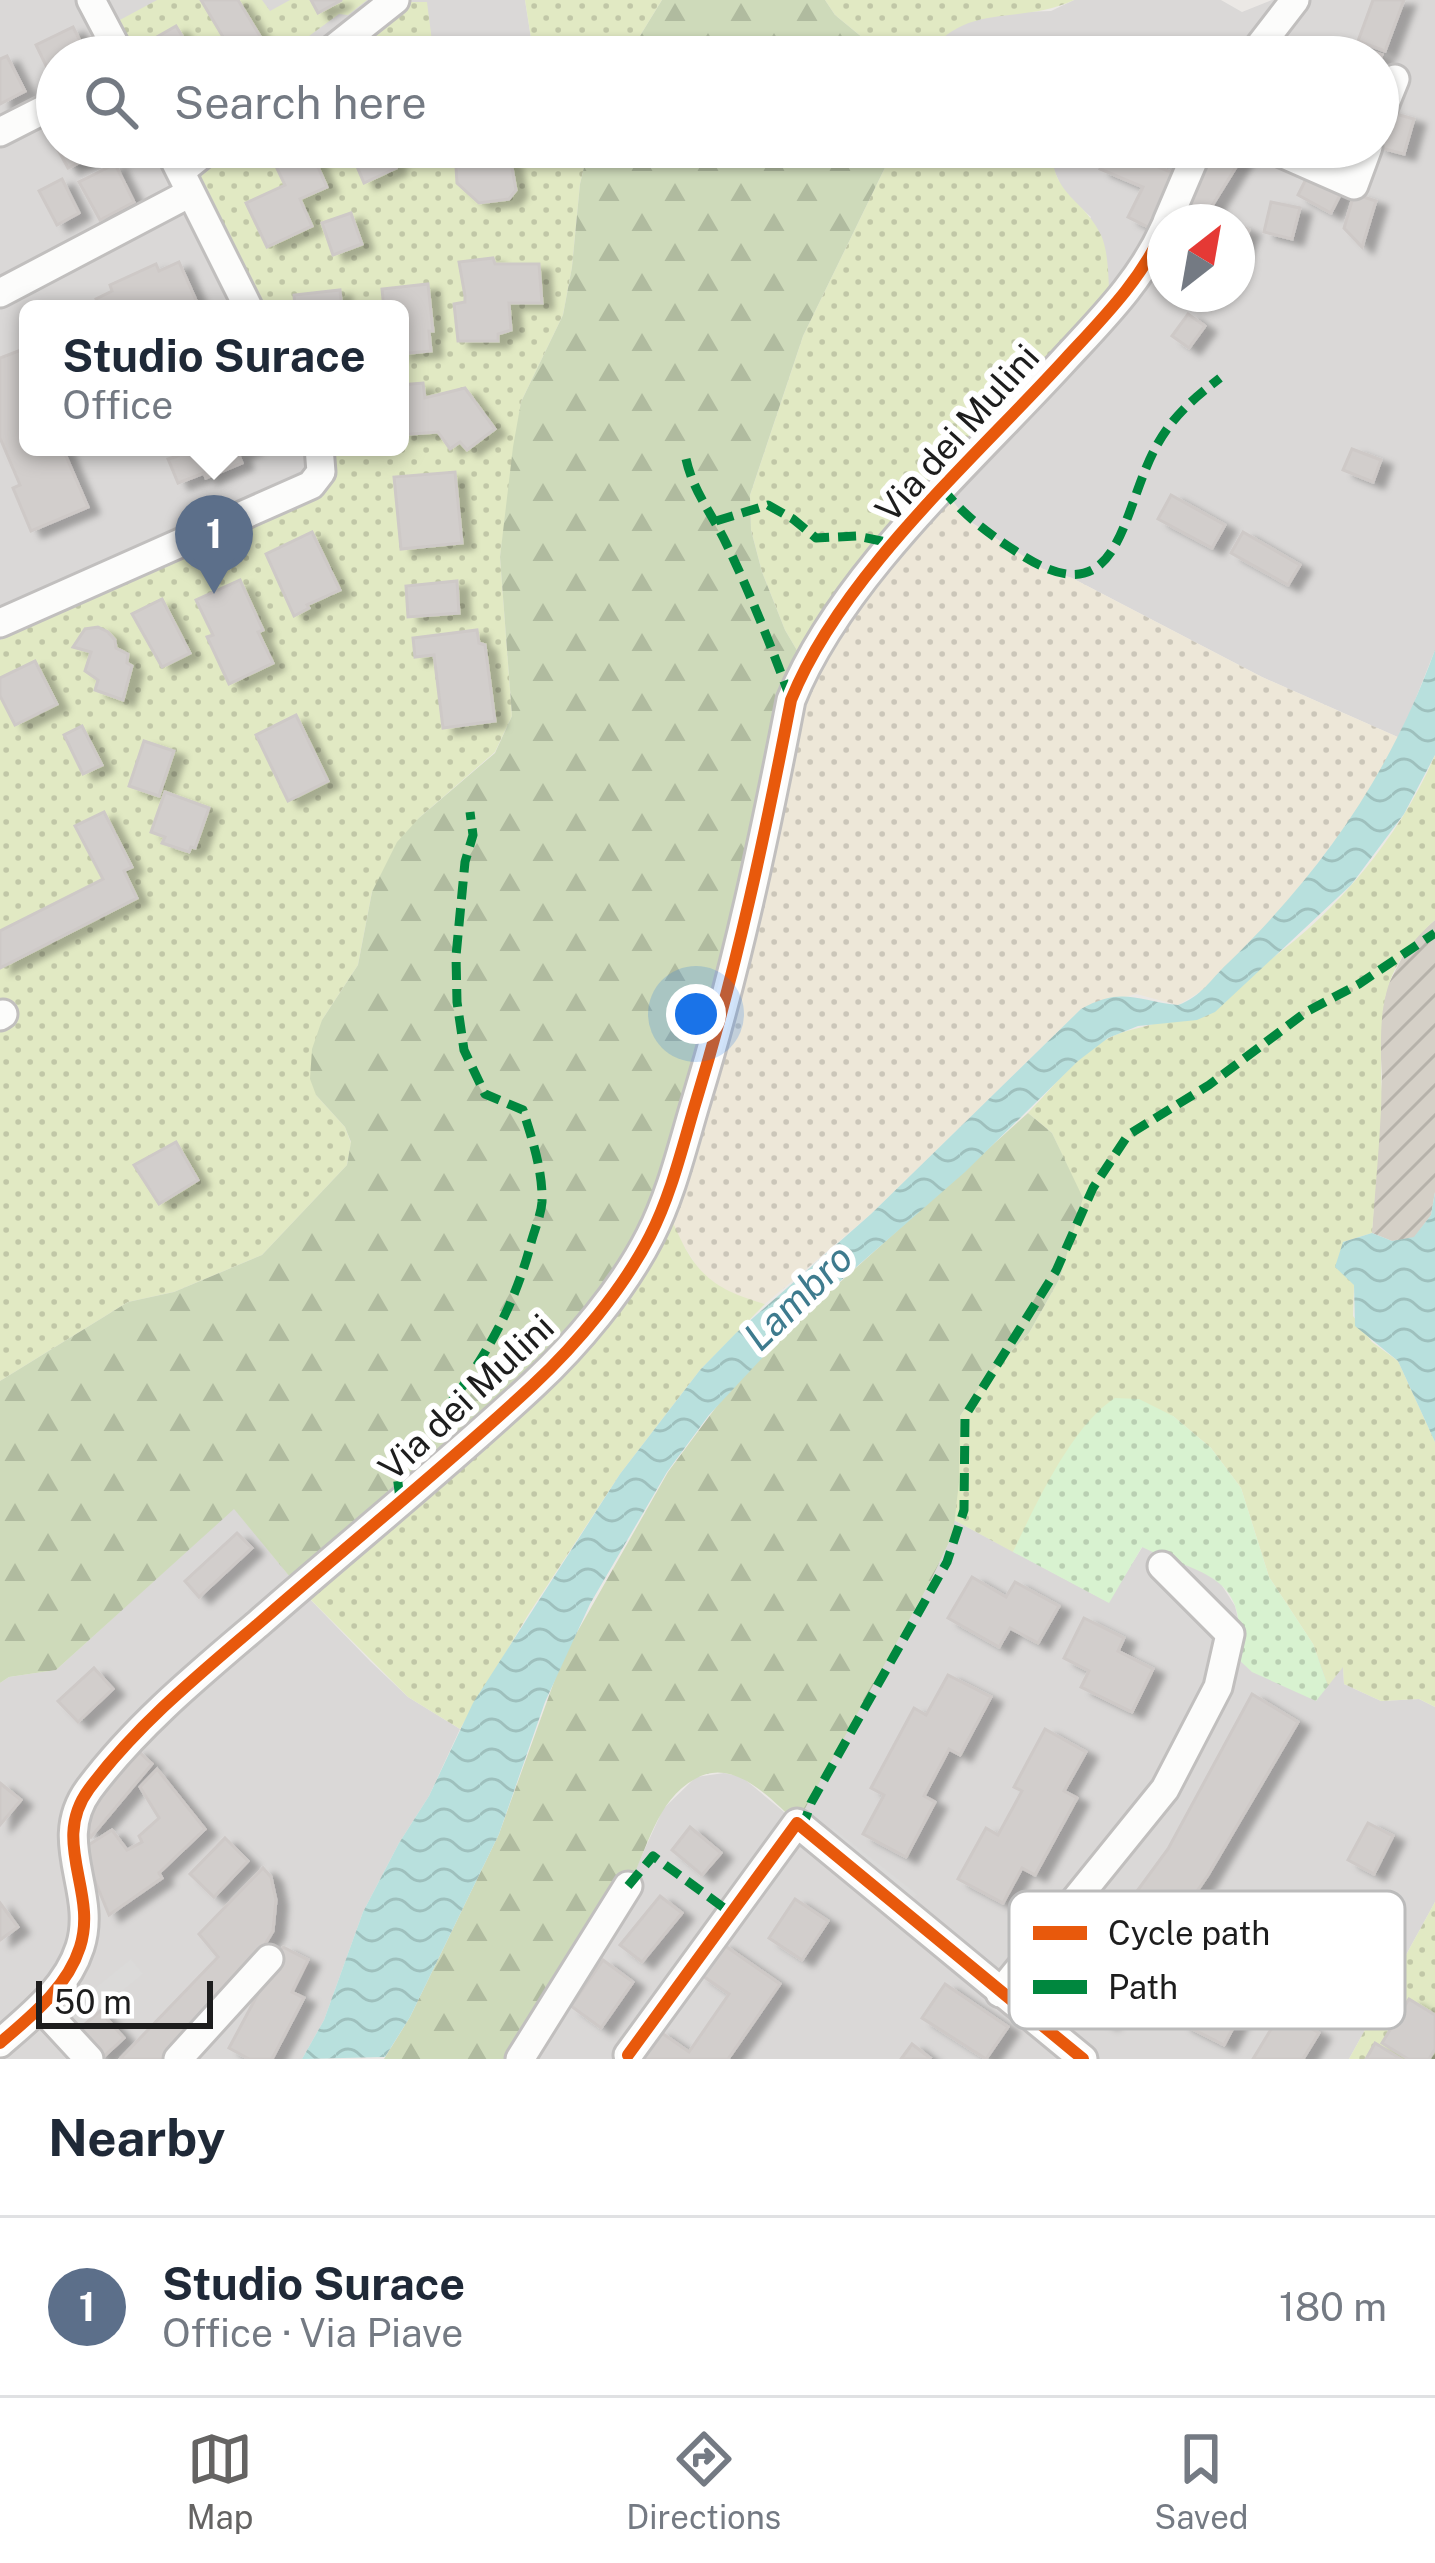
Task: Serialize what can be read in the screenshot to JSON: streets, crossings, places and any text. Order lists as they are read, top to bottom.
{
  "streets": {
    "street": ["Via dei Mulini"]
  },
  "water": ["Lambro"],
  "legend": ["Cycle path", "Path"],
  "scale_bar": "50 m",
  "north": "top right",
  "page": {
    "search": "Search here",
    "popup": ["Studio Surace", "Office"],
    "pins": "1",
    "scale": "50 m",
    "heading": "Nearby",
    "list": [
      {
        "mark": "1",
        "name": "Studio Surace",
        "note": "Office · Via Piave",
        "value": "180 m"
      }
    ],
    "nav": ["Map", "Directions", "Saved"]
  }
}
